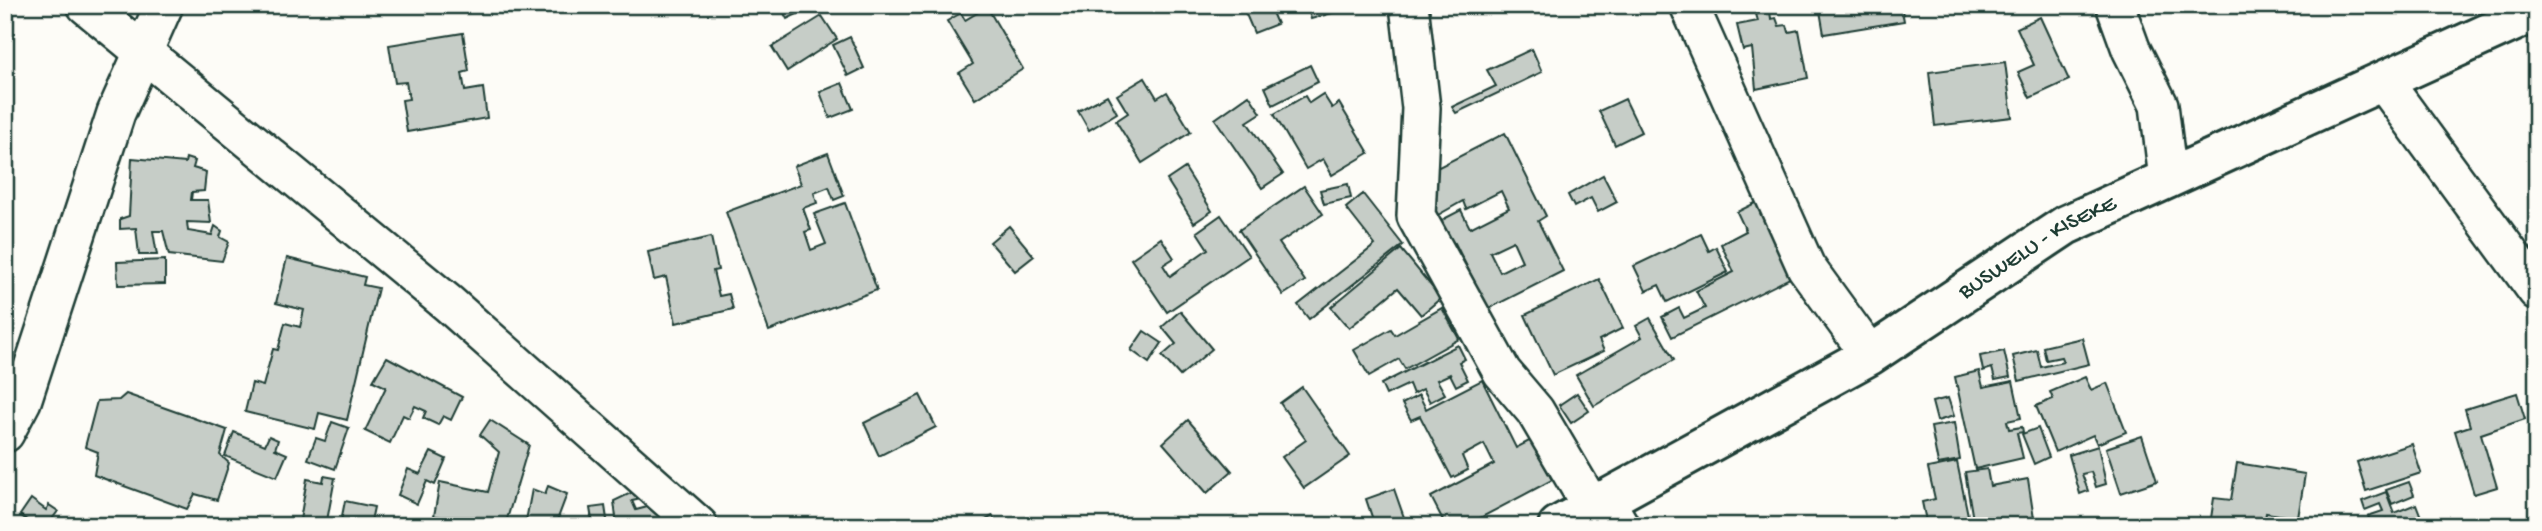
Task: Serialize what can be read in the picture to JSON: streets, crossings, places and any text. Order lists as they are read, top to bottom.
{
  "streets": {
    "main road": ["BUSWELU - KISEKE"]
  }
}
